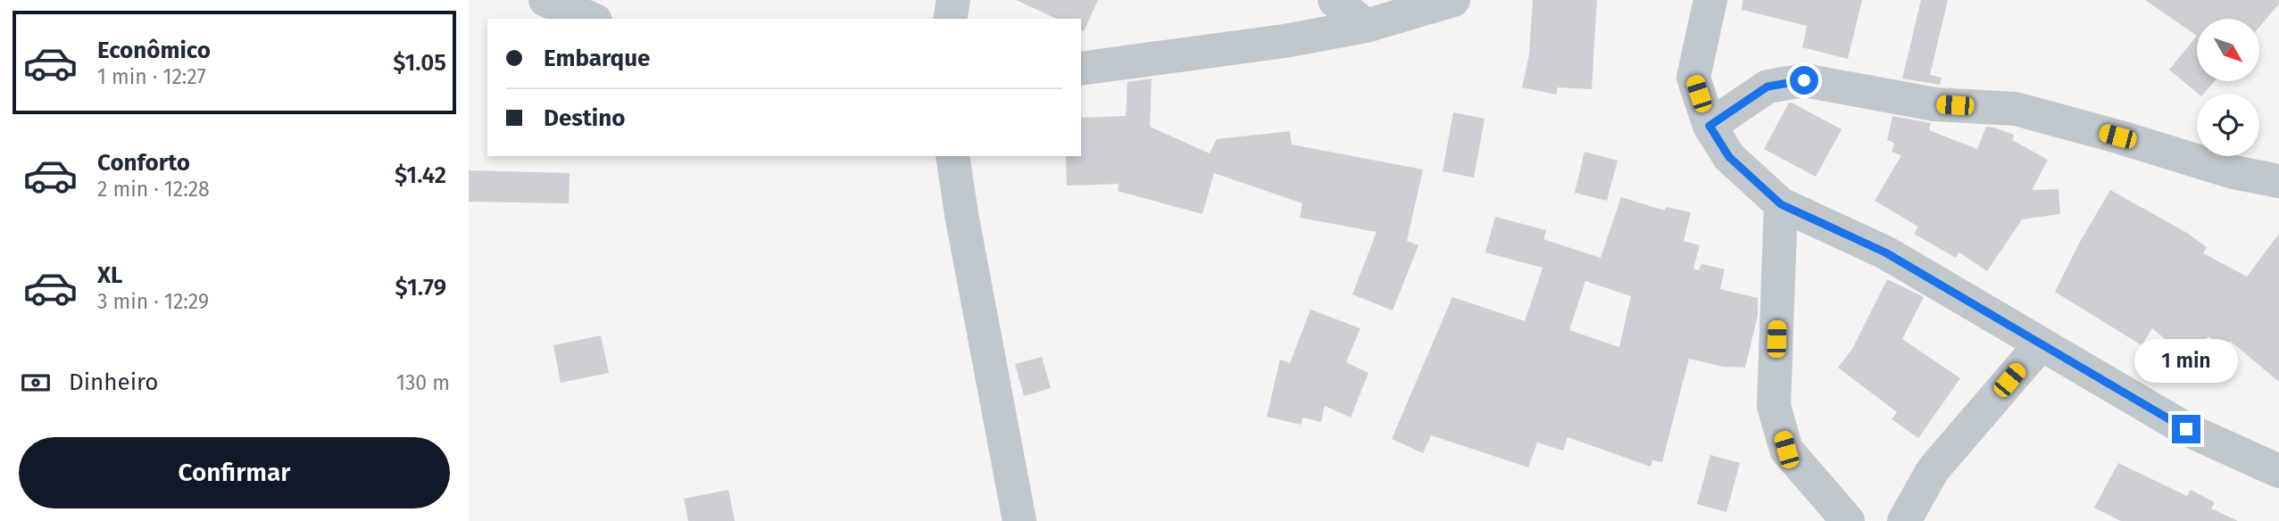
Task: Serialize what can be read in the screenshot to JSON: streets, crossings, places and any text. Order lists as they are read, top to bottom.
{
  "north": "bottom right",
  "page": {
    "list": [
      {
        "name": "Econômico",
        "note": "1 min · 12:27",
        "value": "$1.05"
      },
      {
        "name": "Conforto",
        "note": "2 min · 12:28",
        "value": "$1.42"
      },
      {
        "name": "XL",
        "note": "3 min · 12:29",
        "value": "$1.79"
      }
    ],
    "banner": ["Embarque", "Destino"],
    "bubble": "1 min",
    "pay": ["Dinheiro", "130 m"],
    "buttons": "Confirmar"
  }
}
